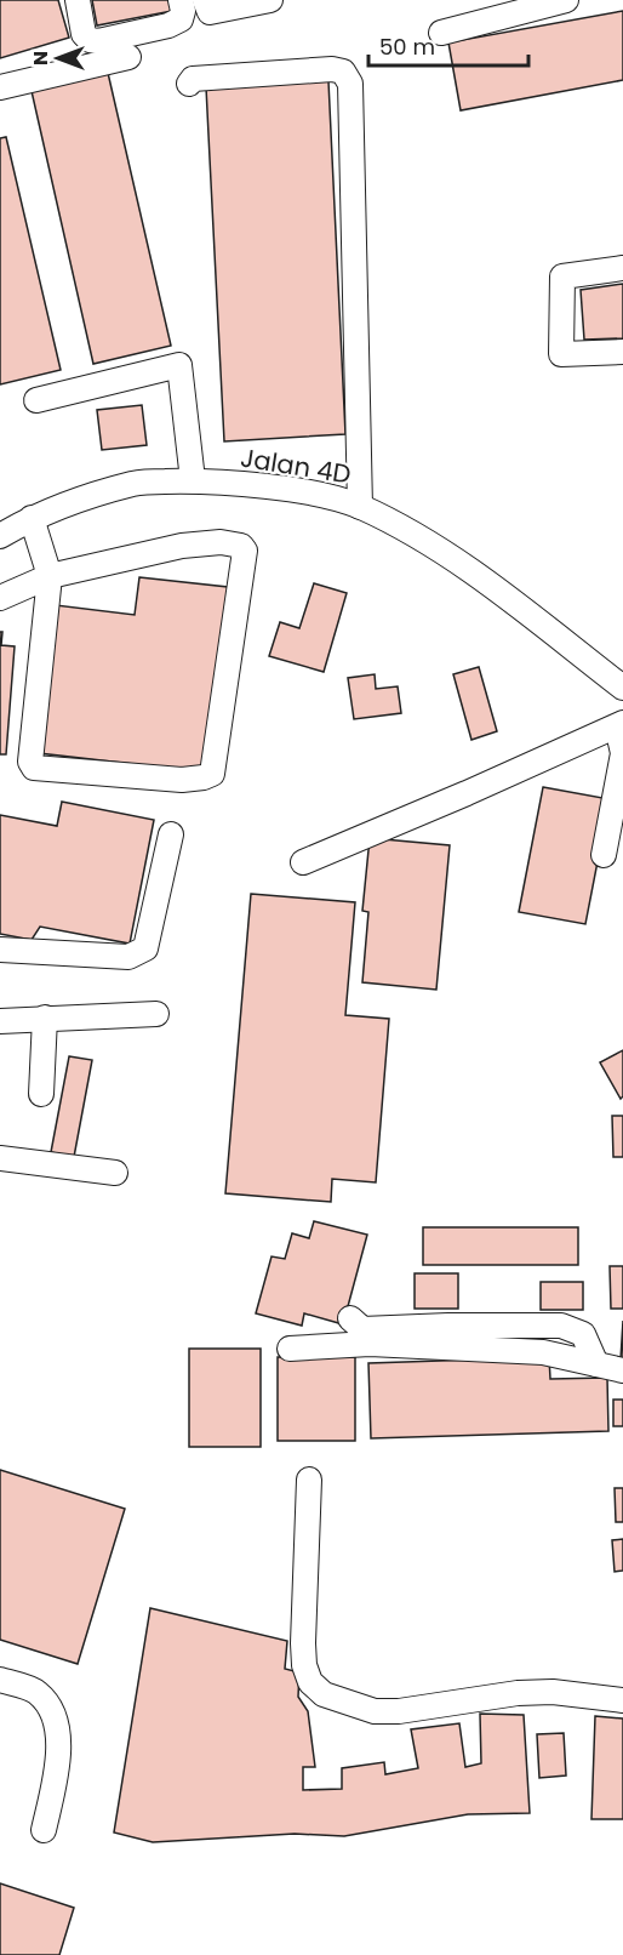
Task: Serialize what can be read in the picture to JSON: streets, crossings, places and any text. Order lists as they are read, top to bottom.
{
  "streets": {
    "street": ["Jalan 4D"]
  },
  "scale_bar": "50 m",
  "north": "left"
}
